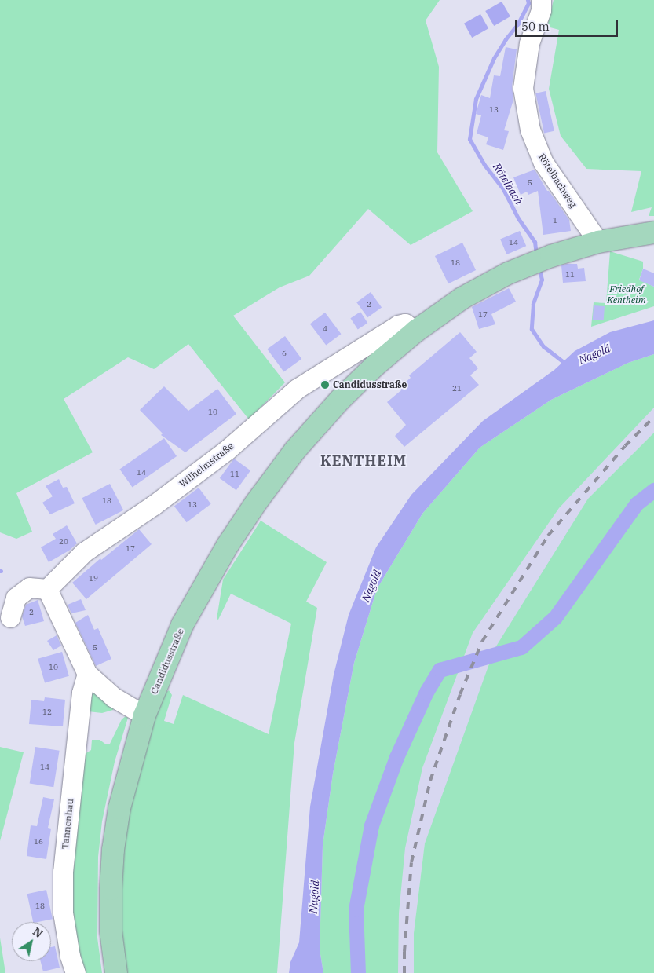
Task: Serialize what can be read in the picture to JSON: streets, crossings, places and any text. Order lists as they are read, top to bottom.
{
  "streets": {
    "main road": ["Candidusstraße"],
    "street": ["Rötelbachweg", "Wilhelmstraße", "Tannenhau"]
  },
  "crossings": [
    ["Rötelbachweg", "Candidusstraße"],
    ["Wilhelmstraße", "Candidusstraße"]
  ],
  "districts": ["KENTHEIM"],
  "water": ["Rötelbach", "Nagold"],
  "parks": ["Friedhof Kentheim"],
  "places": ["Candidusstraße"],
  "house_numbers": [
    "13",
    "5",
    "1",
    "14",
    "18",
    "11",
    "2",
    "17",
    "4",
    "6",
    "21",
    "10",
    "14",
    "11",
    "18",
    "13",
    "20",
    "17",
    "19",
    "2",
    "5",
    "10",
    "12",
    "14",
    "16",
    "18"
  ],
  "scale_bar": "50 m",
  "north": "top right"
}
